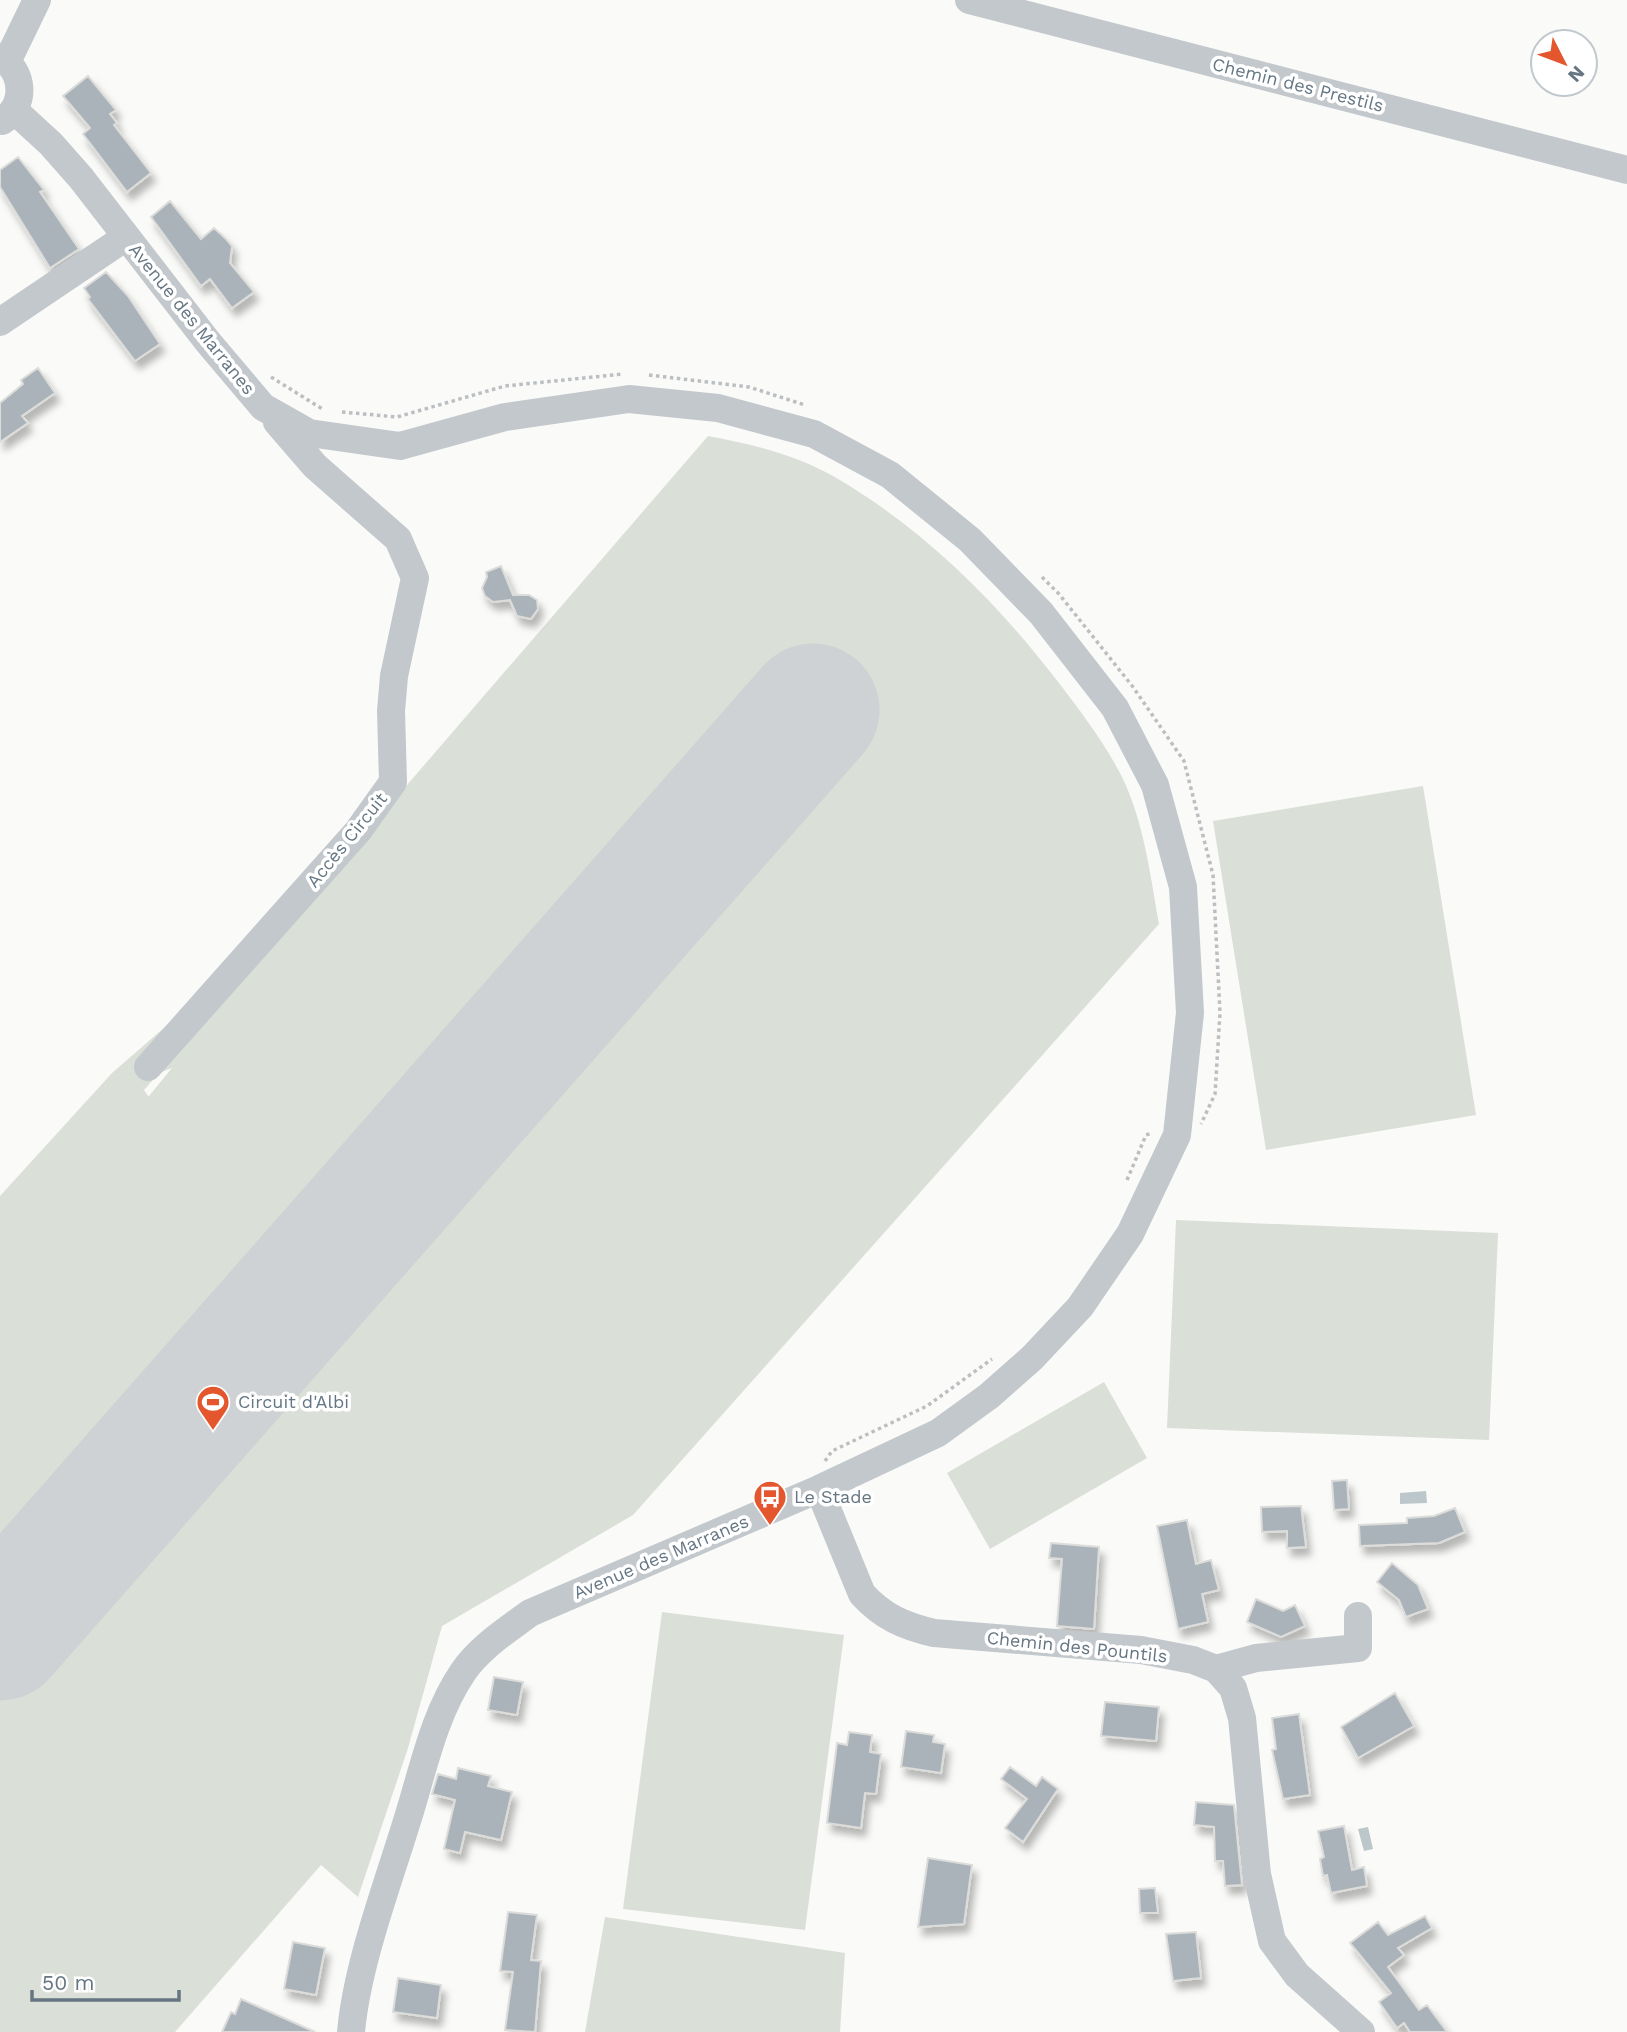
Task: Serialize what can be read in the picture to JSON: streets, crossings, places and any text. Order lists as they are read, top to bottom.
{
  "streets": {
    "street": [
      "Chemin des Prestils",
      "Avenue des Marranes",
      "Accès Circuit",
      "Chemin des Pountils"
    ]
  },
  "crossings": [
    ["Avenue des Marranes", "Accès Circuit"],
    ["Avenue des Marranes", "Chemin des Pountils"]
  ],
  "places": {
    "sports": ["Circuit d'Albi"],
    "bus stop": ["Le Stade"]
  },
  "scale_bar": "50 m",
  "north": "bottom right"
}
